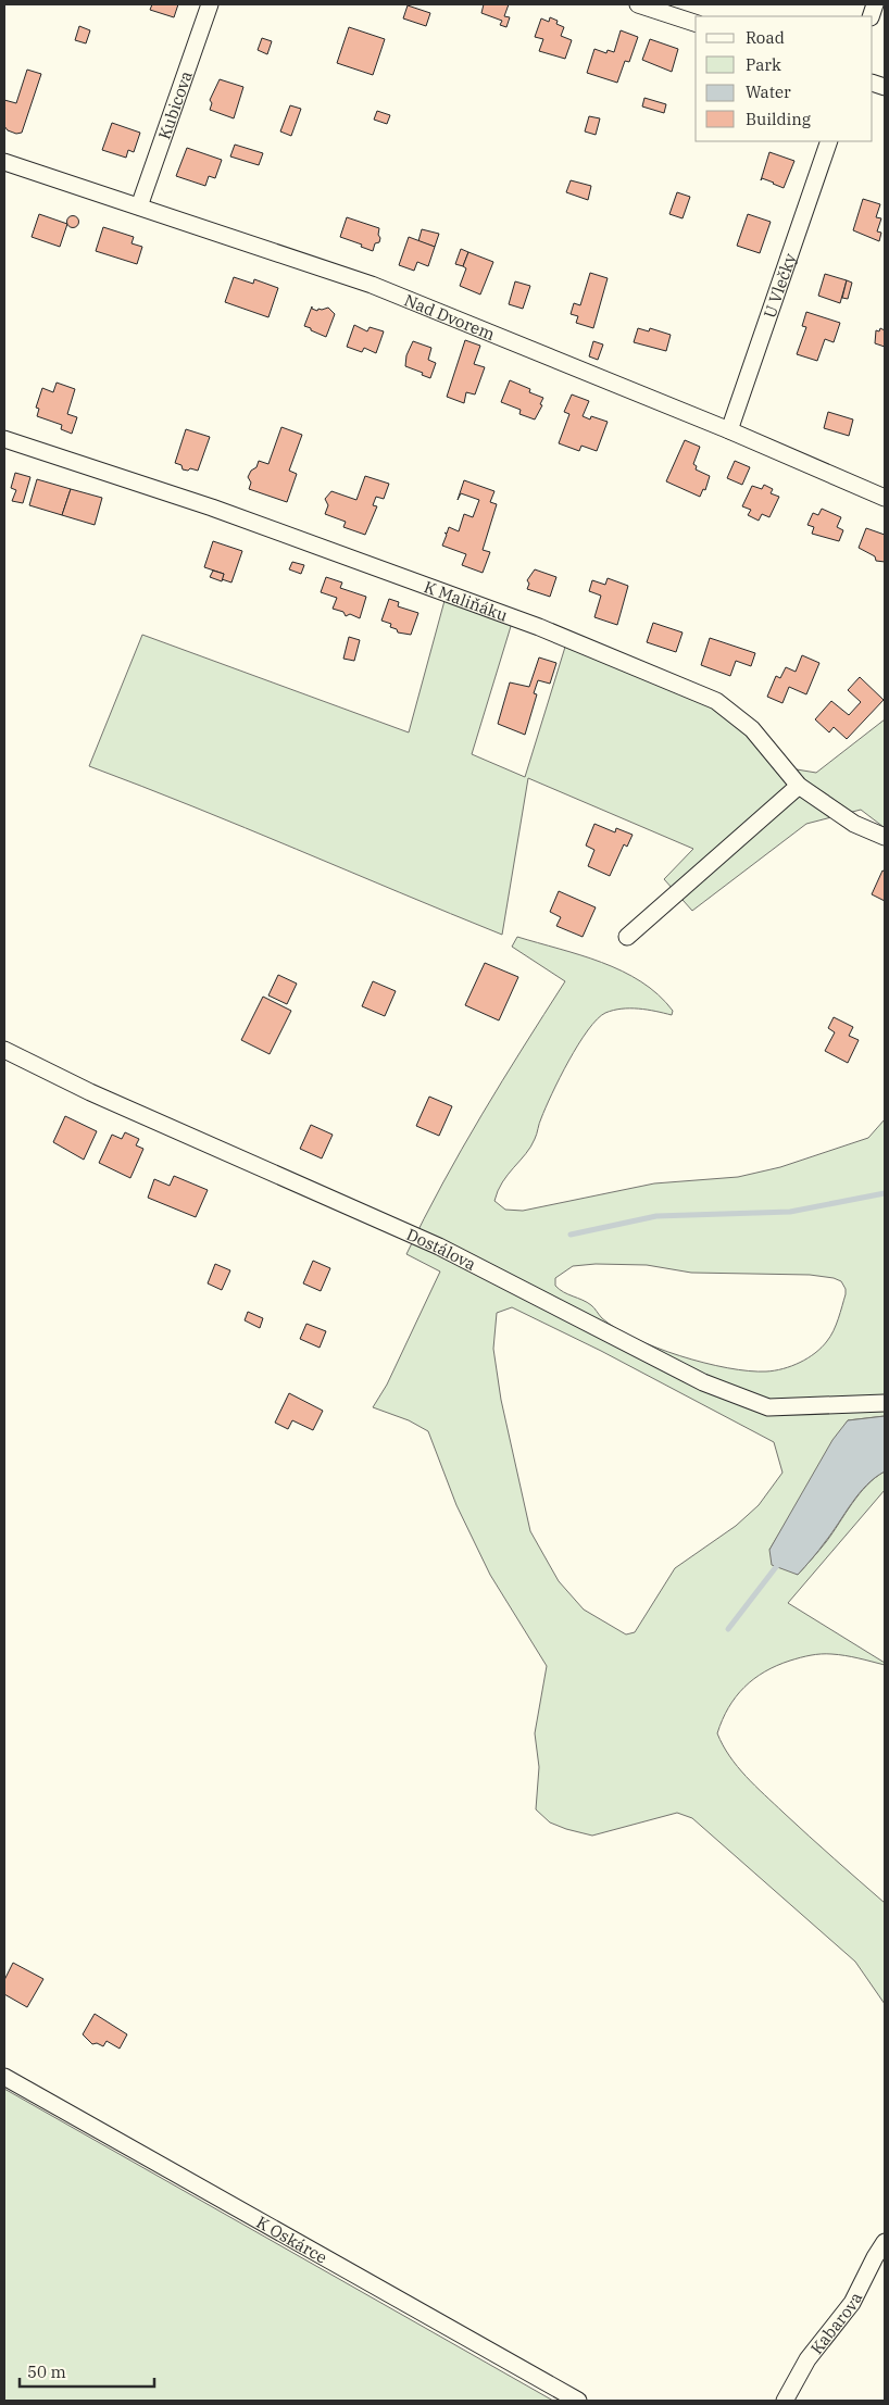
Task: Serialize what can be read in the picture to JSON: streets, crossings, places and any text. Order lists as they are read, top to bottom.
{
  "streets": {
    "street": [
      "Kubicova",
      "U Vlečky",
      "Nad Dvorem",
      "K Maliňáku",
      "Dostálova",
      "K Oskárce",
      "Kabarova"
    ]
  },
  "crossings": [
    ["Kubicova", "Nad Dvorem"],
    ["U Vlečky", "Nad Dvorem"]
  ],
  "legend": [
    "Road",
    "Park",
    "Water",
    "Building"
  ],
  "scale_bar": "50 m"
}
